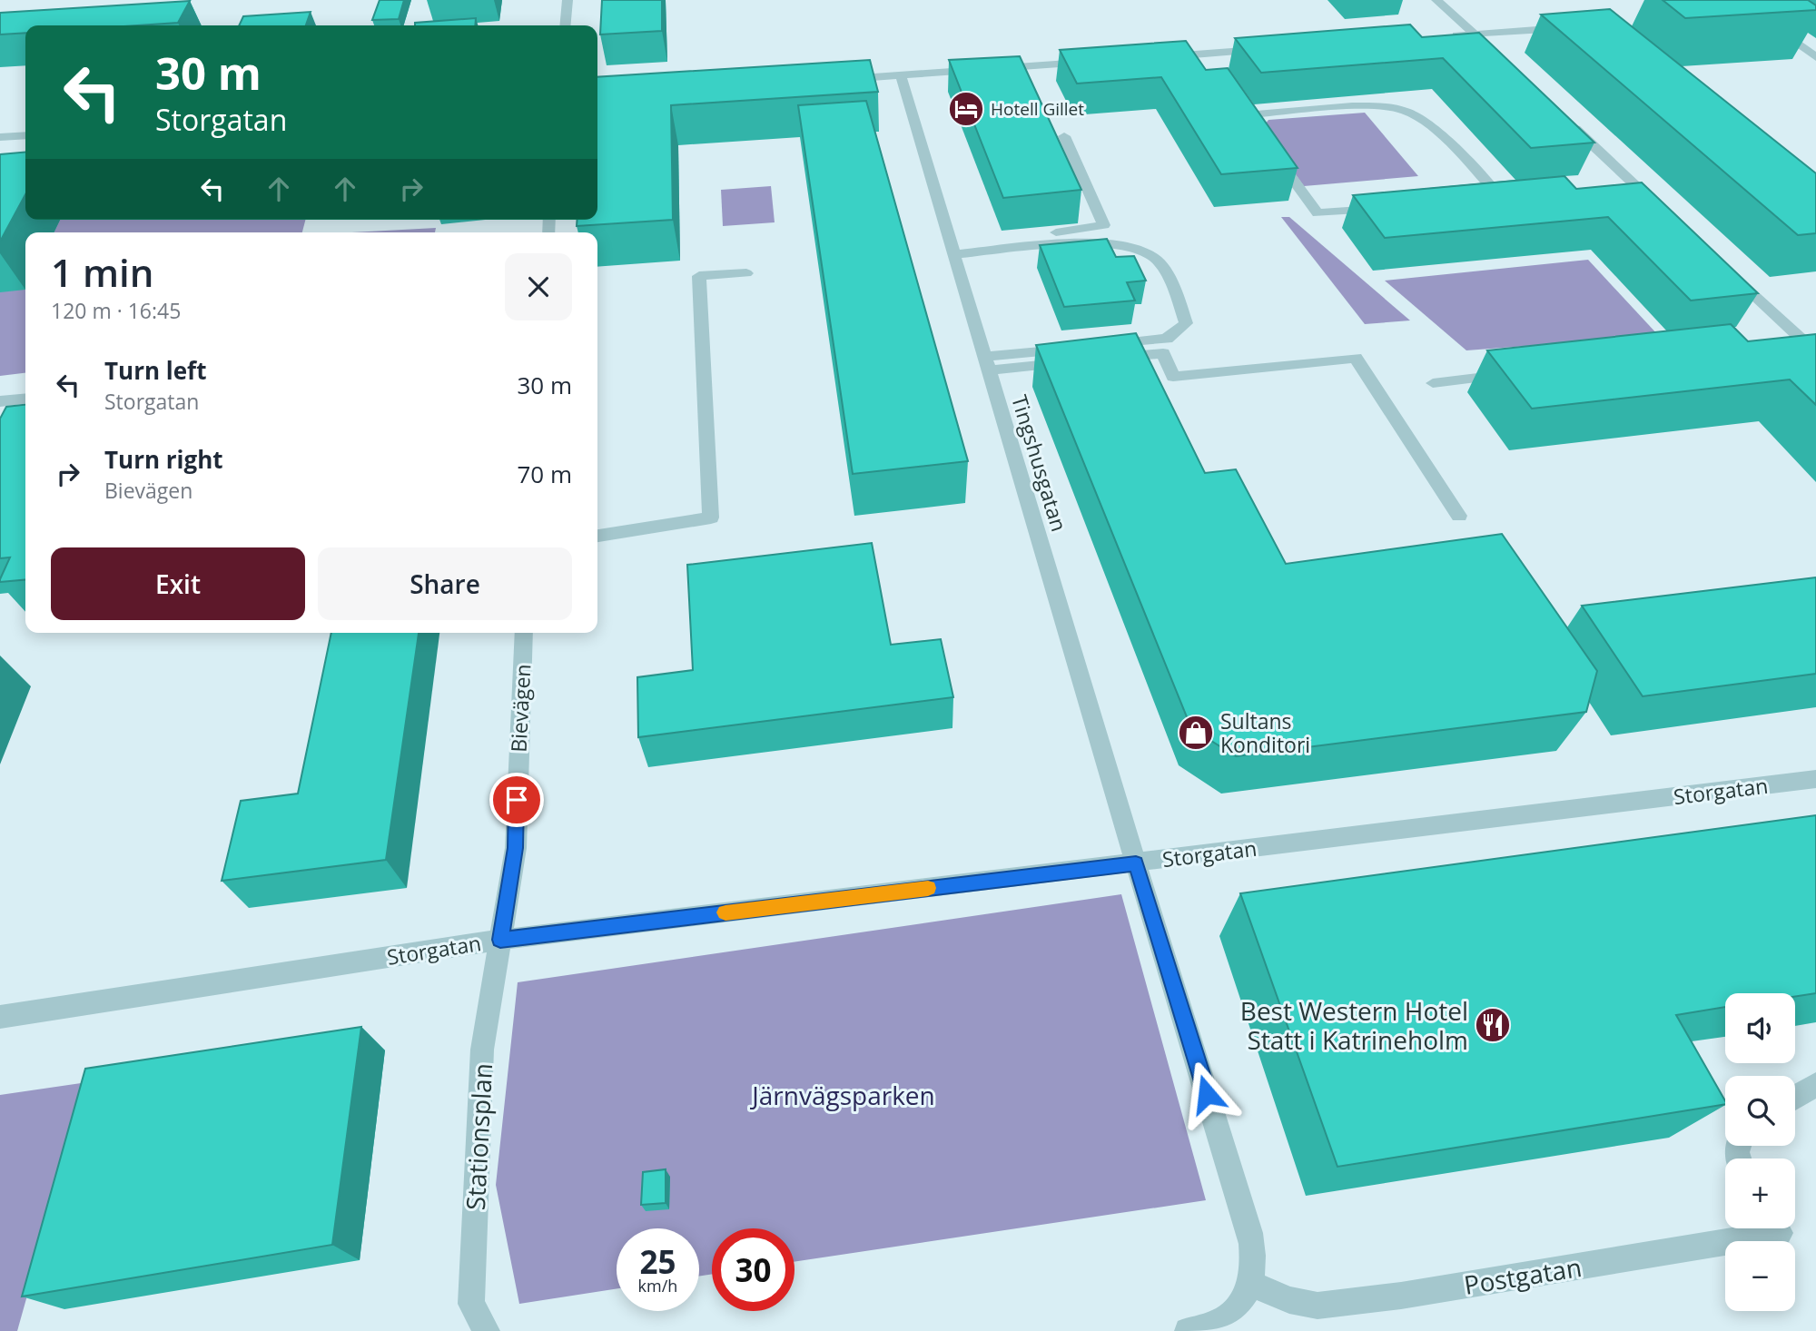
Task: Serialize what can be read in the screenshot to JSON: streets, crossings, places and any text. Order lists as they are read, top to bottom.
{
  "streets": {
    "street": [
      "Tingshusgatan",
      "Bievägen",
      "Storgatan",
      "Stationsplan",
      "Postgatan"
    ]
  },
  "crossings": [
    ["Tingshusgatan", "Storgatan"],
    ["Bievägen", "Storgatan"],
    ["Bievägen", "Stationsplan"],
    ["Storgatan", "Stationsplan"]
  ],
  "parks": ["Järnvägsparken"],
  "places": {
    "hotel": ["Hotell Gillet"],
    "shop": ["Sultans Konditori"],
    "restaurant": ["Best Western Hotel Statt i Katrineholm"]
  },
  "page": {
    "turn": ["30 m", "Storgatan"],
    "heading": ["1 min", "120 m · 16:45"],
    "list": [
      {
        "name": "Turn left",
        "note": "Storgatan",
        "value": "30 m"
      },
      {
        "name": "Turn right",
        "note": "Bievägen",
        "value": "70 m"
      }
    ],
    "buttons": ["Exit", "Share"],
    "map_buttons": ["+", "−"],
    "speed": "25 km/h",
    "limit": "30"
  }
}
